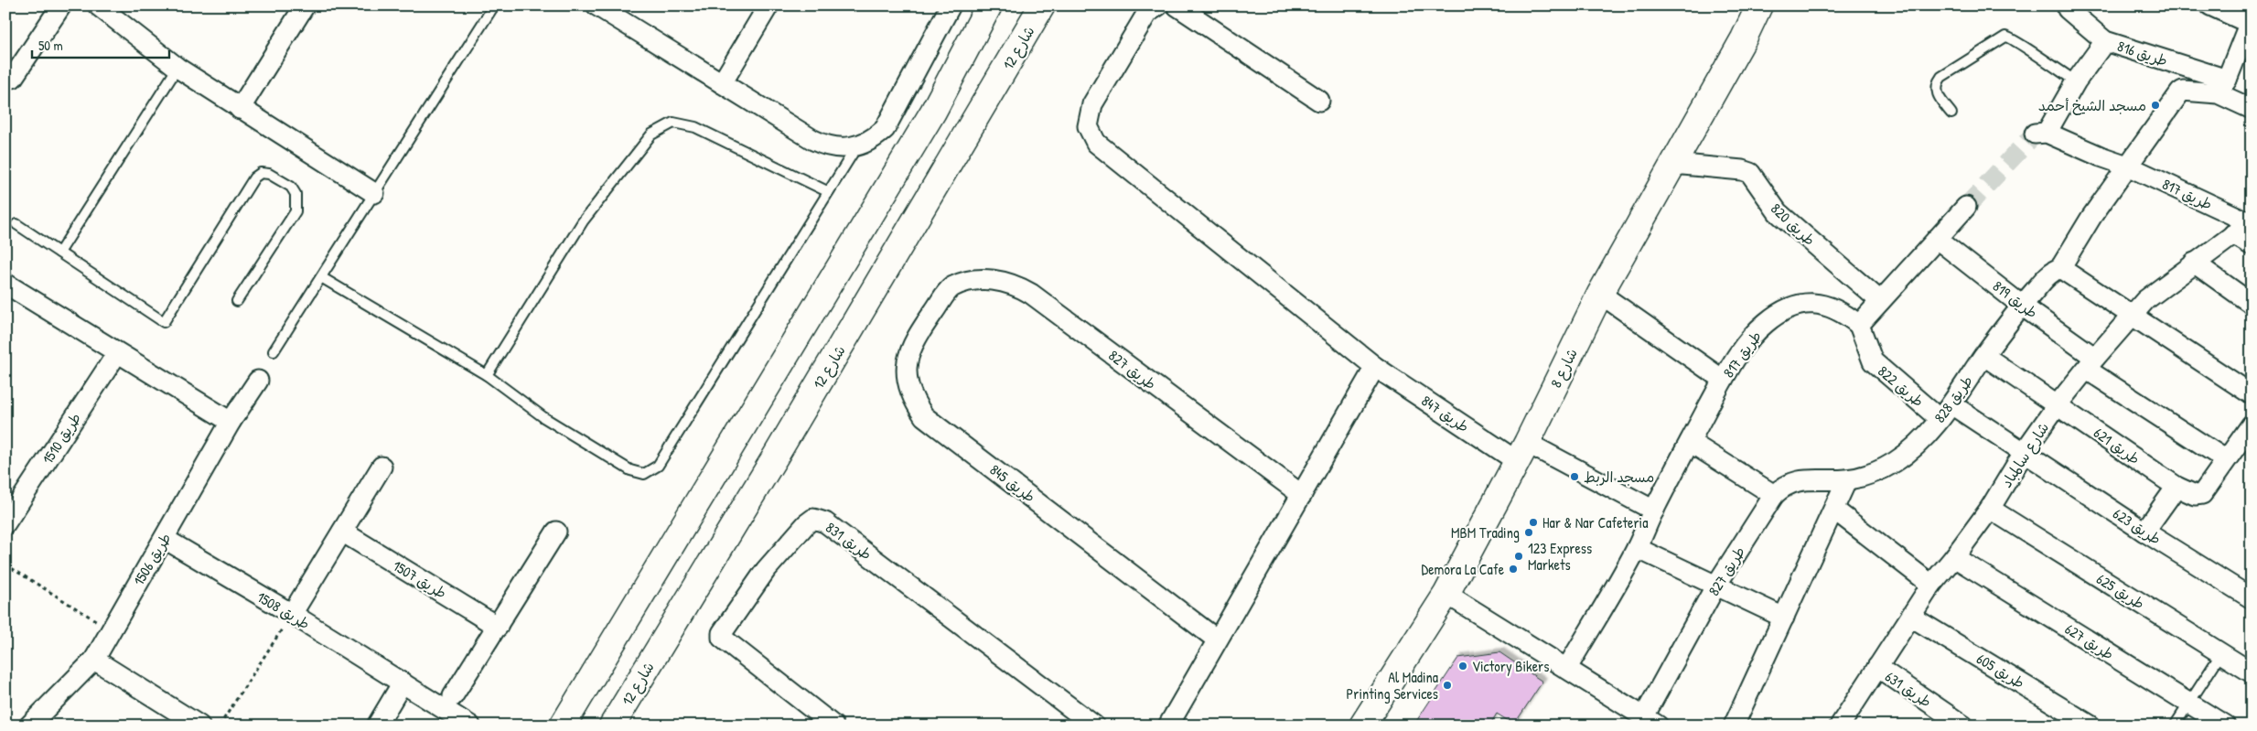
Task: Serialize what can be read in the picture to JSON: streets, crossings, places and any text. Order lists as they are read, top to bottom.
{
  "streets": {
    "street": [
      "شارع 12",
      "طريق 816",
      "طريق 817",
      "طريق 820",
      "طريق 819",
      "شارع 8",
      "طريق 827",
      "طريق 822",
      "طريق 828",
      "طريق 847",
      "طريق 1510",
      "طريق 621",
      "شارع سالمباد",
      "طريق 845",
      "طريق 623",
      "طريق 831",
      "طريق 1506",
      "طريق 1507",
      "طريق 625",
      "طريق 1508",
      "طريق 627",
      "طريق 605",
      "طريق 631"
    ]
  },
  "crossings": [
    ["طريق 817", "طريق 827"],
    ["طريق 817", "طريق 822"],
    ["طريق 817", "طريق 847"],
    ["طريق 817", "شارع سالمباد"],
    ["طريق 820", "شارع 8"],
    ["طريق 819", "طريق 828"],
    ["طريق 819", "طريق 621"],
    ["طريق 819", "شارع سالمباد"],
    ["شارع 8", "طريق 827"],
    ["شارع 8", "طريق 847"],
    ["طريق 827", "طريق 828"],
    ["طريق 827", "طريق 845"],
    ["طريق 822", "طريق 828"],
    ["طريق 822", "شارع سالمباد"],
    ["طريق 822", "طريق 623"],
    ["طريق 828", "طريق 621"],
    ["طريق 621", "شارع سالمباد"],
    ["شارع سالمباد", "طريق 623"],
    ["شارع سالمباد", "طريق 625"],
    ["شارع سالمباد", "طريق 627"],
    ["شارع سالمباد", "طريق 605"],
    ["شارع سالمباد", "طريق 631"],
    ["طريق 1506", "طريق 1508"]
  ],
  "places": [
    "مسجد الشيخ أحمد",
    "مسجد الربط",
    "Har & Nar Cafeteria",
    "MBM Trading",
    "123 Express Markets",
    "Demora La Cafe",
    "Victory Bikers",
    "Al Madina Printing Services"
  ],
  "scale_bar": "50 m"
}
